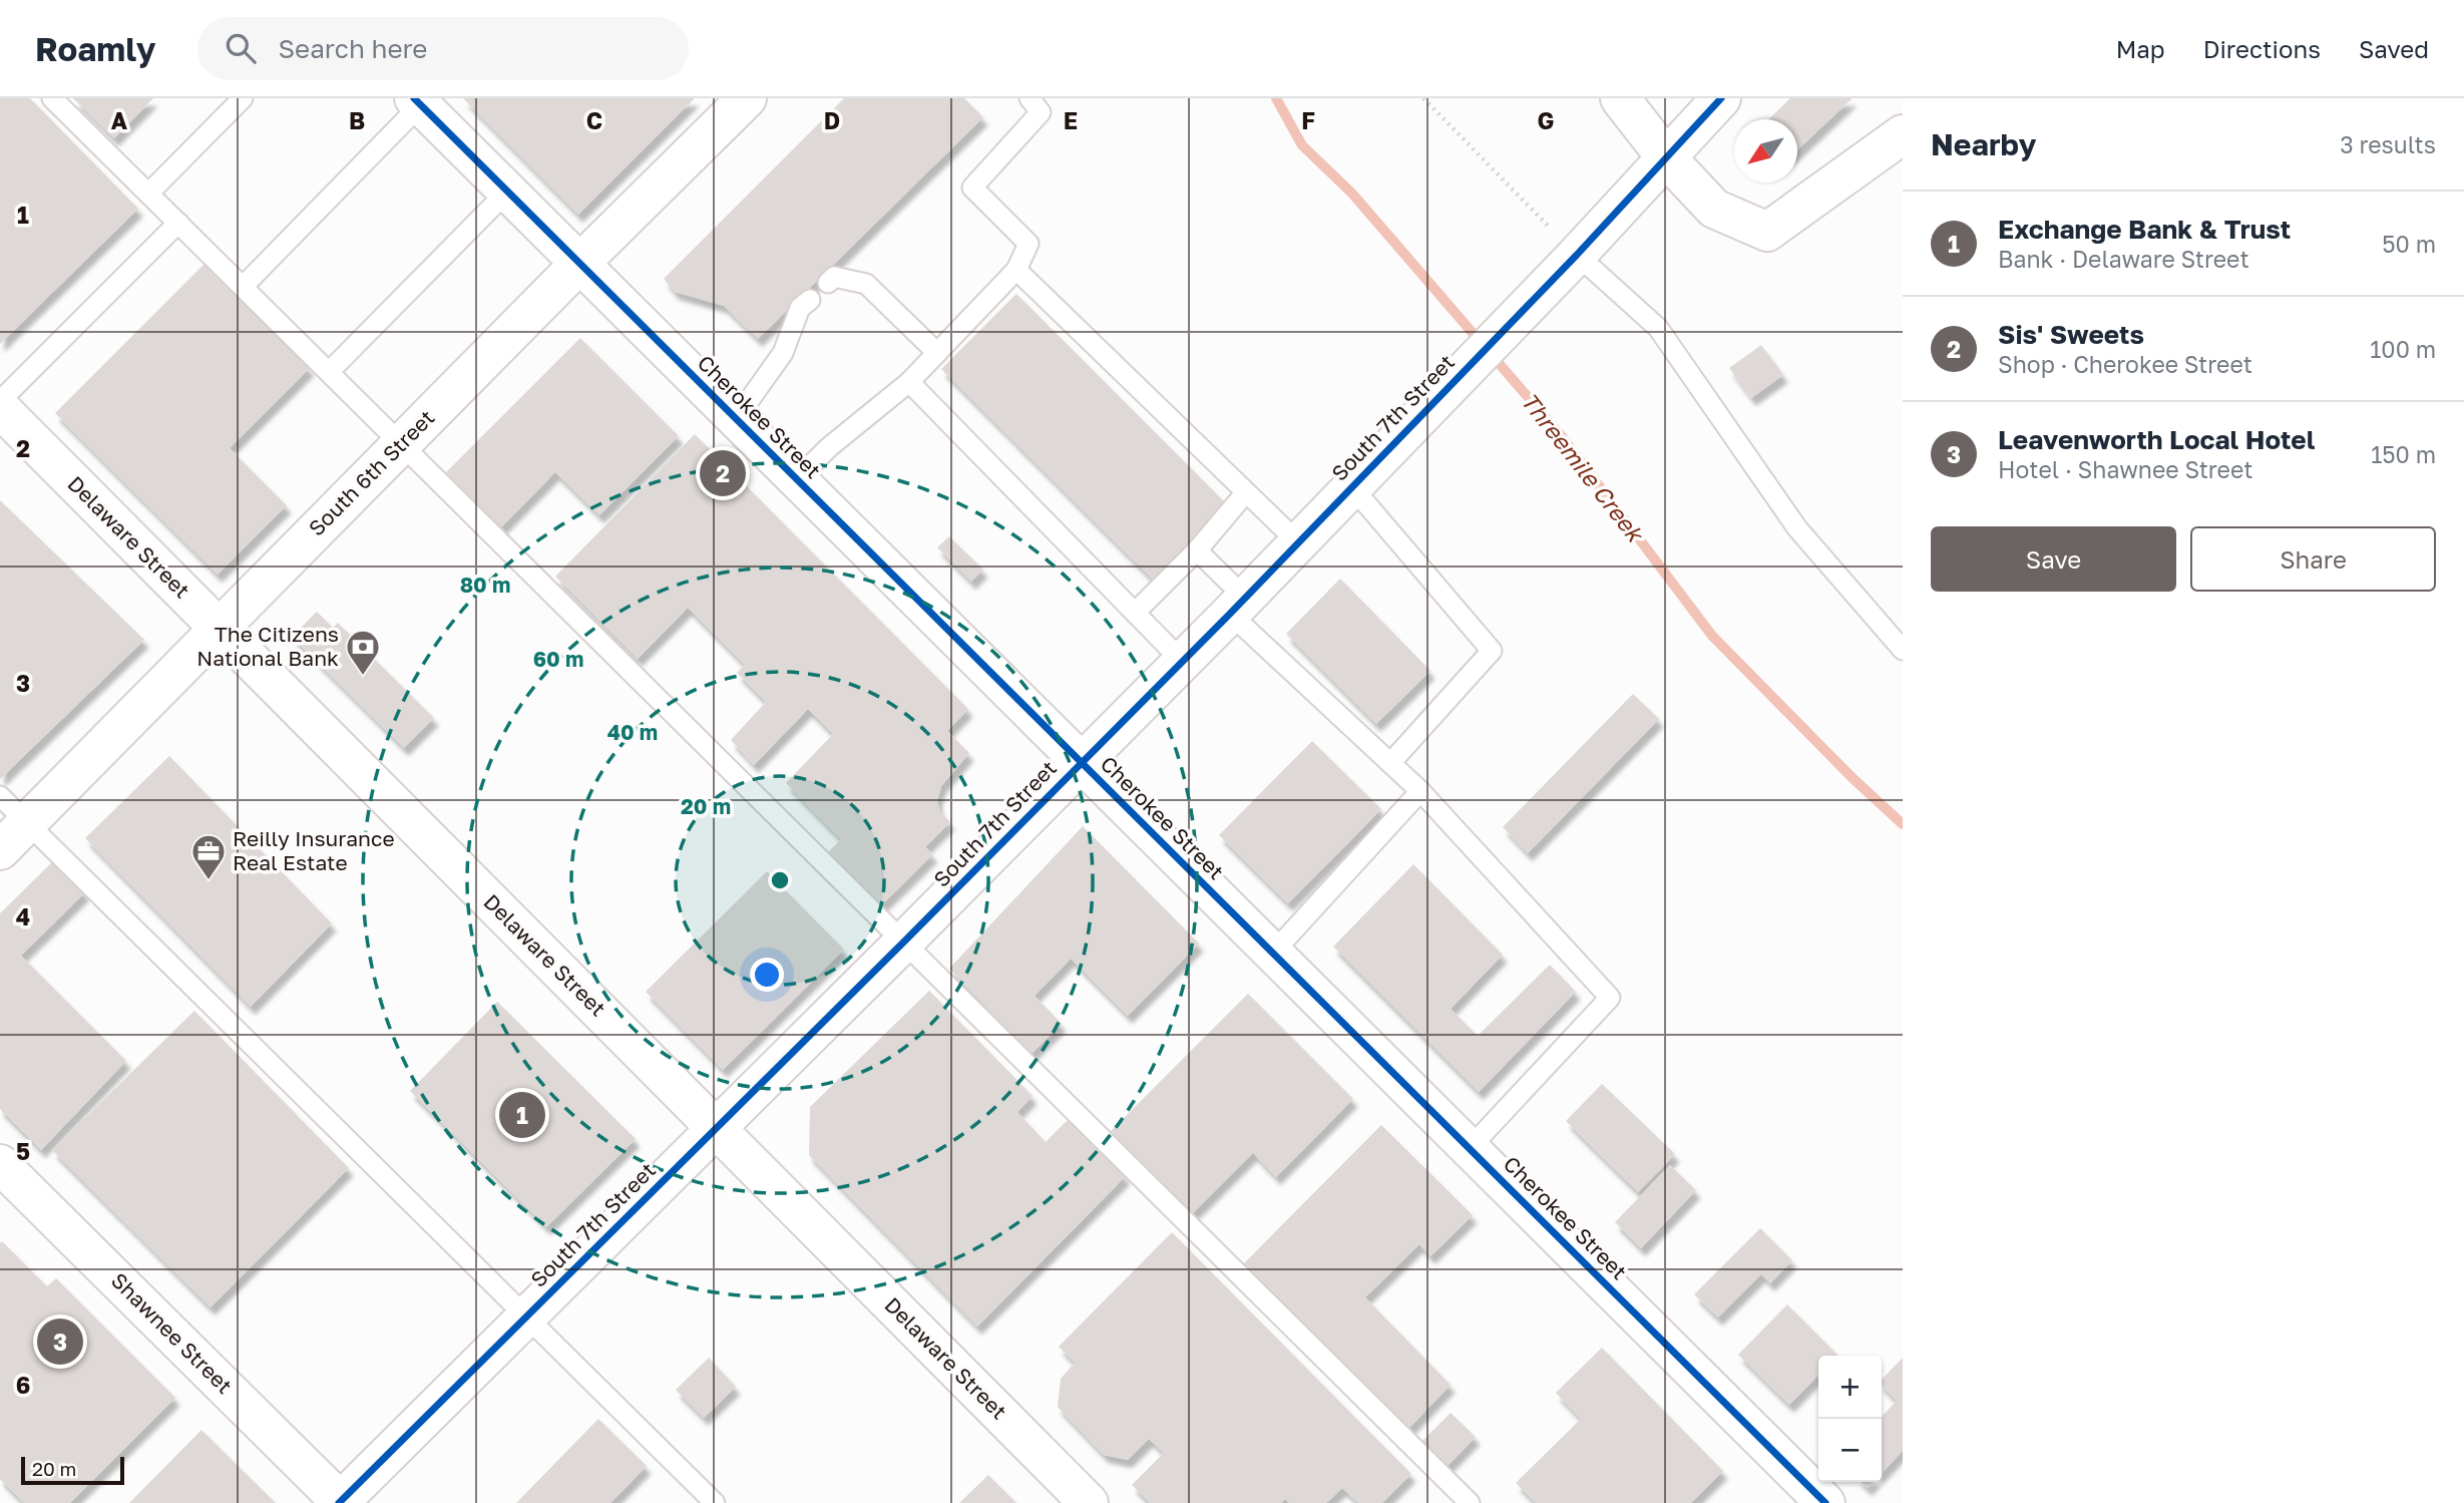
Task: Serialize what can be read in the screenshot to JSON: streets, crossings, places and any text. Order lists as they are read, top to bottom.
{
  "streets": {
    "street": [
      "Cherokee Street",
      "South 7th Street",
      "South 6th Street",
      "Delaware Street",
      "Shawnee Street"
    ]
  },
  "crossings": [
    ["Cherokee Street", "South 7th Street"],
    ["Cherokee Street", "South 6th Street"],
    ["South 7th Street", "Delaware Street"],
    ["South 7th Street", "Shawnee Street"],
    ["South 6th Street", "Delaware Street"]
  ],
  "water": ["Threemile Creek"],
  "places": {
    "bank": ["The Citizens National Bank"],
    "office": ["Reilly Insurance Real Estate"]
  },
  "scale_bar": "20 m",
  "north": "bottom left",
  "page": {
    "header": "Roamly",
    "search": "Search here",
    "nav": ["Map", "Directions", "Saved"],
    "heading": ["Nearby", "3 results"],
    "list": [
      {
        "mark": "1",
        "name": "Exchange Bank & Trust",
        "note": "Bank · Delaware Street",
        "value": "50 m"
      },
      {
        "mark": "2",
        "name": "Sis' Sweets",
        "note": "Shop · Cherokee Street",
        "value": "100 m"
      },
      {
        "mark": "3",
        "name": "Leavenworth Local Hotel",
        "note": "Hotel · Shawnee Street",
        "value": "150 m"
      }
    ],
    "pins": ["2", "1", "3"],
    "buttons": ["Save", "Share"],
    "map_buttons": ["+", "−"],
    "scale": "20 m"
  },
  "grid": {
    "columns": [
      "A",
      "B",
      "C",
      "D",
      "E",
      "F",
      "G"
    ],
    "rows": [
      "1",
      "2",
      "3",
      "4",
      "5",
      "6"
    ]
  },
  "rings": [
    "80 m",
    "60 m",
    "40 m",
    "20 m"
  ]
}
